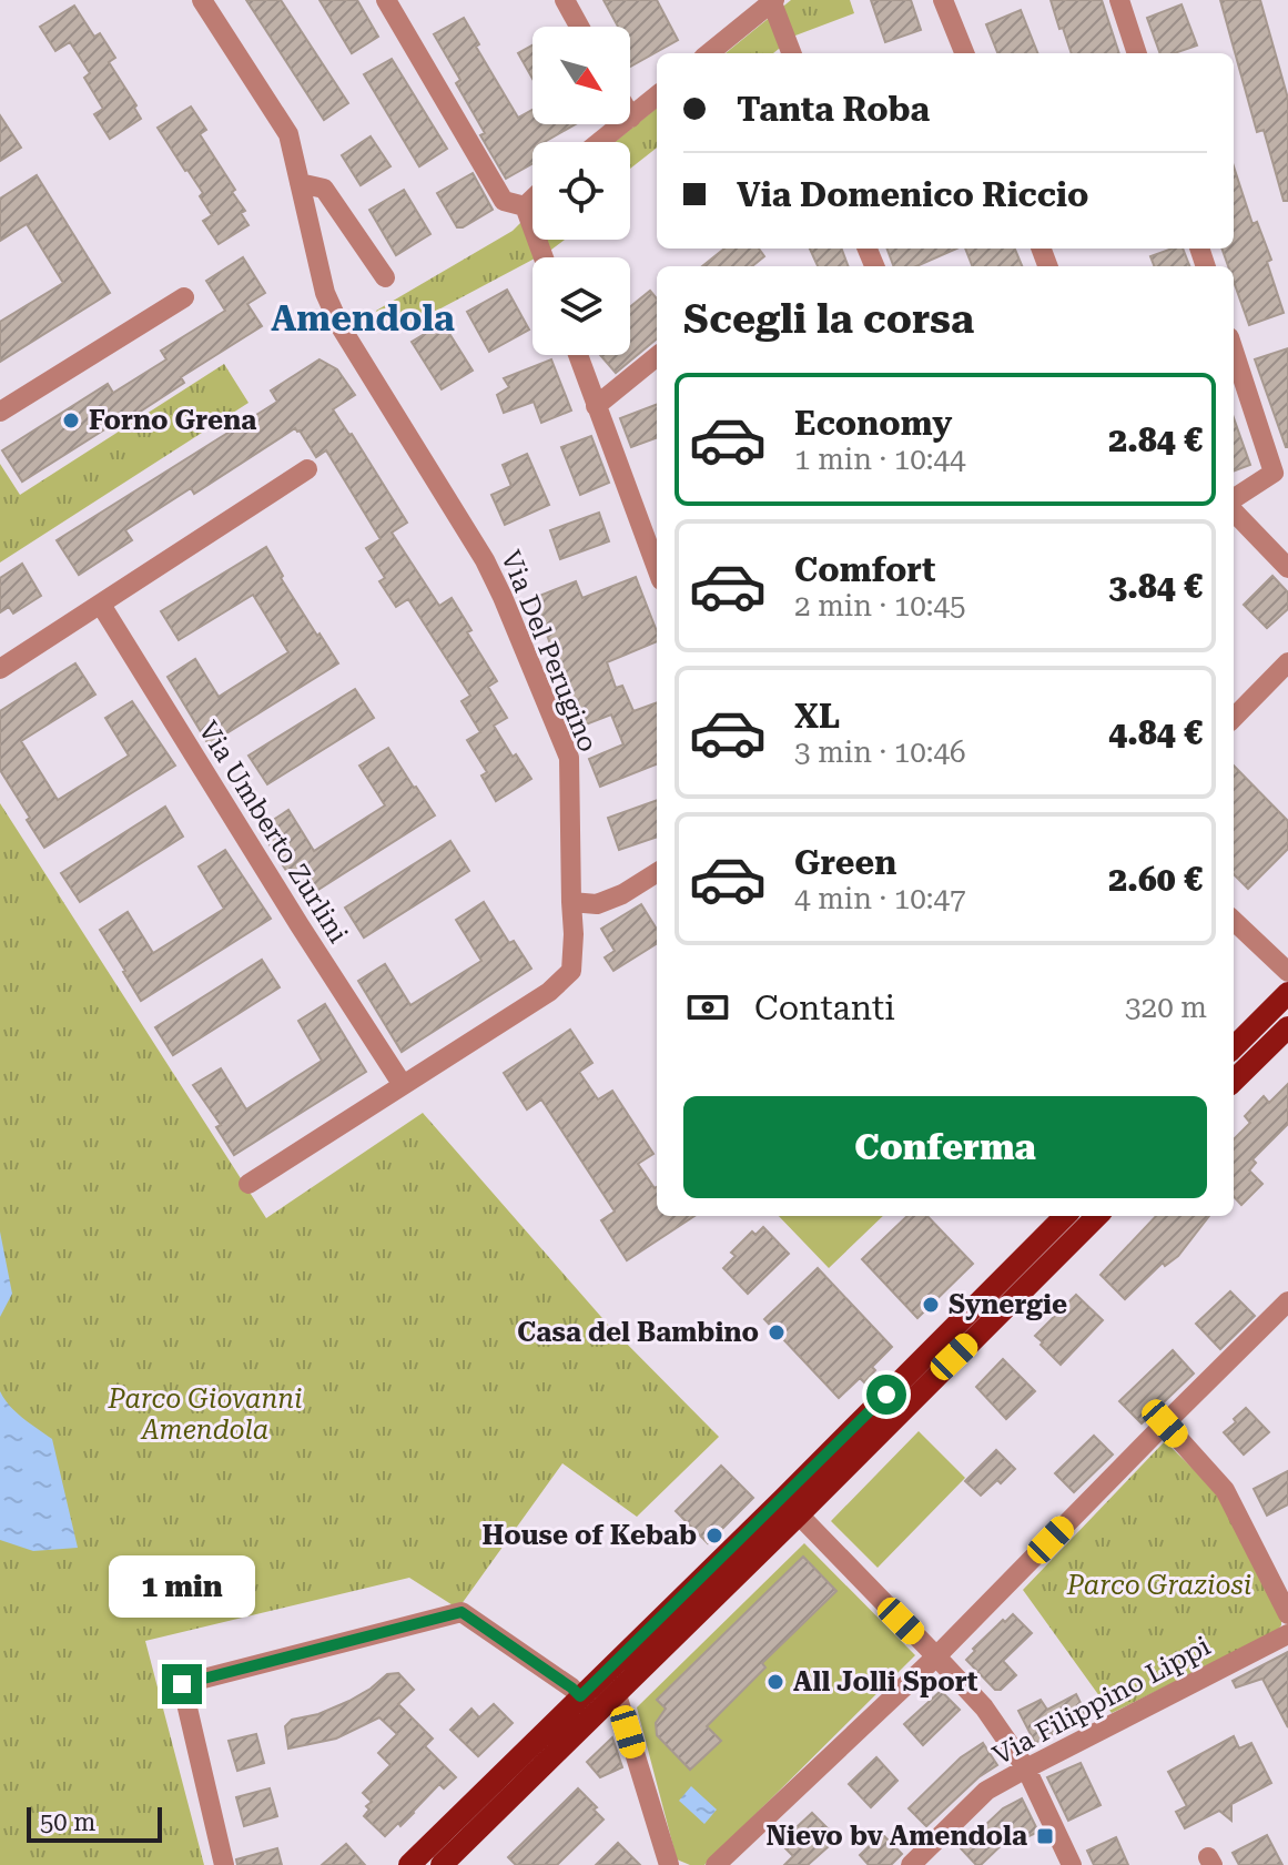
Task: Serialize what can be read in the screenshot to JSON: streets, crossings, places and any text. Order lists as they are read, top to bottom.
{
  "streets": {
    "street": ["Via Del Perugino", "Via Umberto Zurlini", "Via Filippino Lippi"]
  },
  "districts": ["Amendola"],
  "parks": ["Parco Giovanni Amendola", "Parco Graziosi"],
  "places": {
    "other": [
      "Forno Grena",
      "Synergie",
      "Casa del Bambino",
      "House of Kebab",
      "All Jolli Sport"
    ],
    "transit": ["Nievo bv Amendola"]
  },
  "scale_bar": "50 m",
  "north": "bottom right",
  "page": {
    "banner": ["Tanta Roba", "Via Domenico Riccio"],
    "heading": "Scegli la corsa",
    "list": [
      {
        "name": "Economy",
        "note": "1 min · 10:44",
        "value": "2.84 €"
      },
      {
        "name": "Comfort",
        "note": "2 min · 10:45",
        "value": "3.84 €"
      },
      {
        "name": "XL",
        "note": "3 min · 10:46",
        "value": "4.84 €"
      },
      {
        "name": "Green",
        "note": "4 min · 10:47",
        "value": "2.60 €"
      }
    ],
    "pay": ["Contanti", "320 m"],
    "buttons": "Conferma",
    "bubble": "1 min",
    "scale": "50 m"
  }
}
